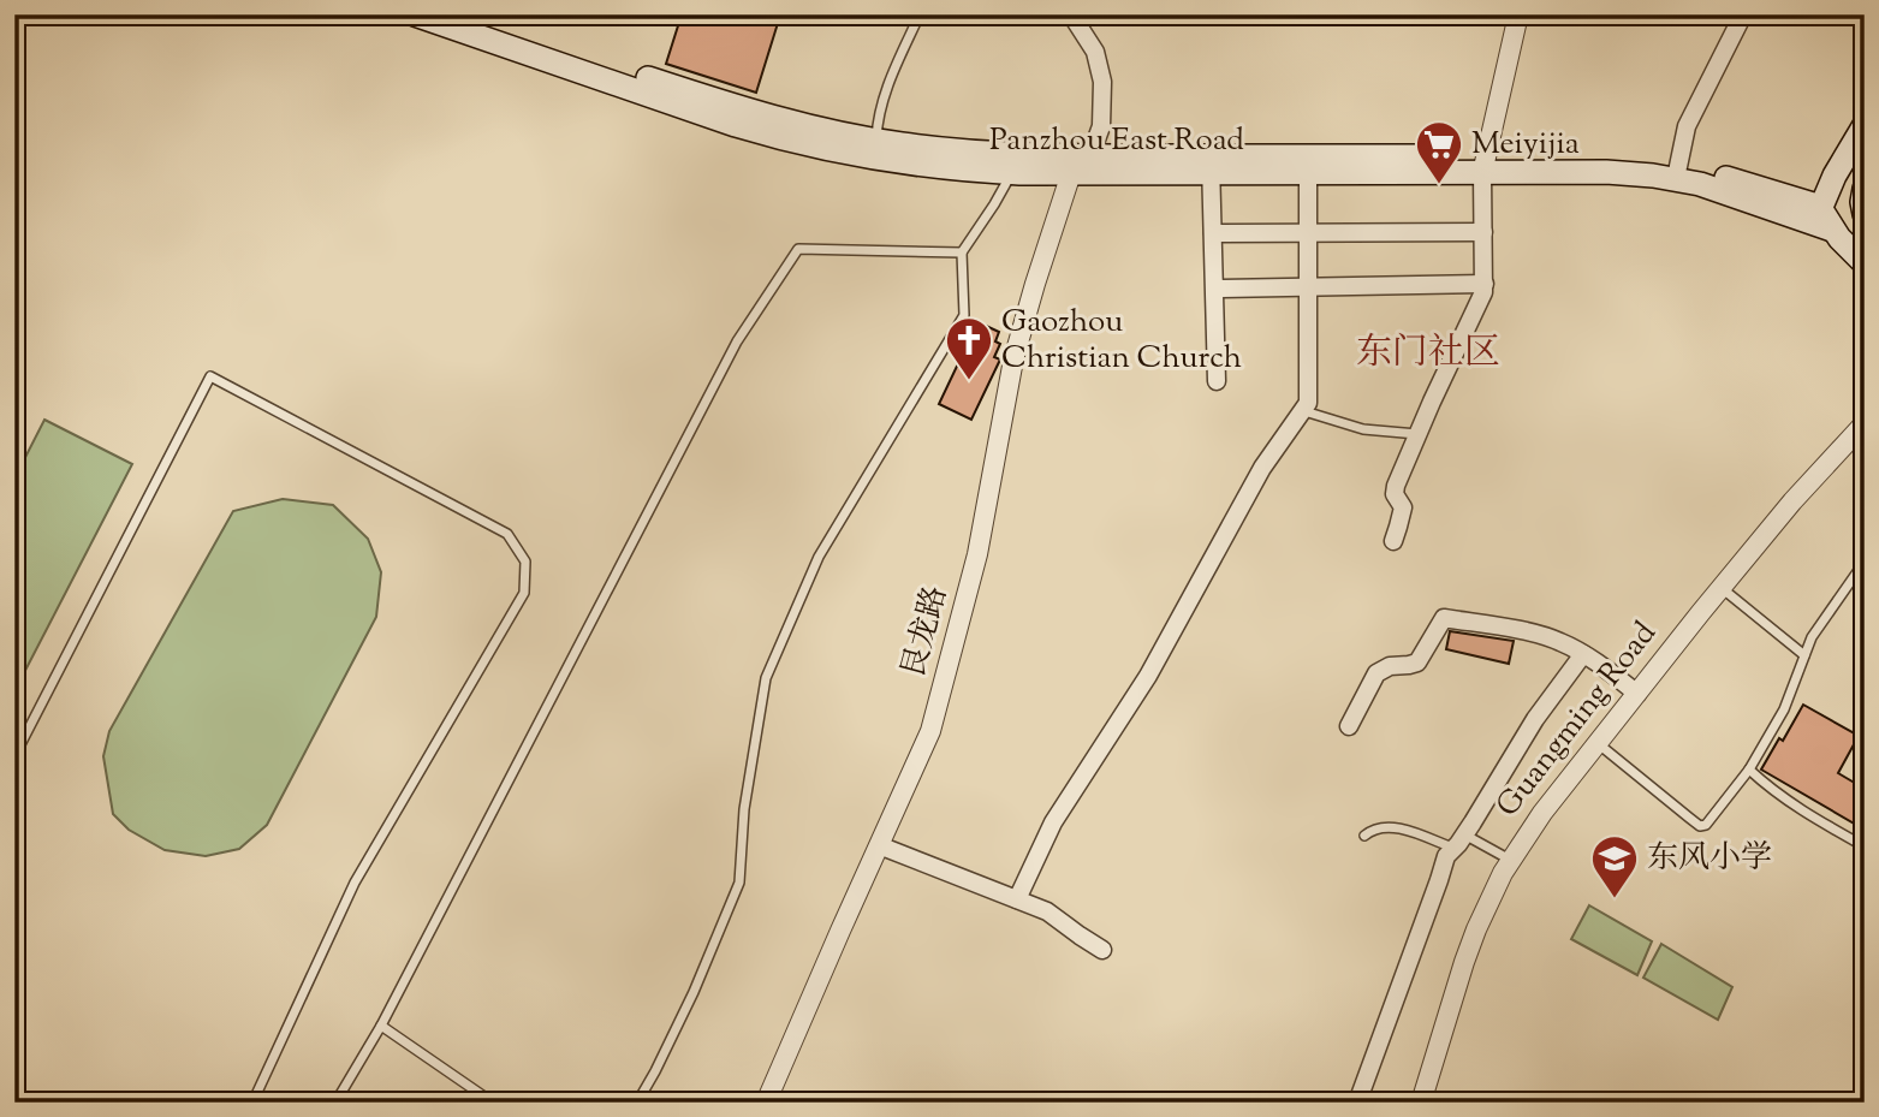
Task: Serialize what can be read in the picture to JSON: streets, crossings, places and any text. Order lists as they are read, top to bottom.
{
  "streets": {
    "main road": ["Panzhou East Road"],
    "street": ["艮龙路", "Guangming Road"]
  },
  "crossings": [
    ["Panzhou East Road", "艮龙路"]
  ],
  "districts": ["东门社区"],
  "places": {
    "supermarket": ["Meiyijia"],
    "church": ["Gaozhou Christian Church"],
    "school or university": ["东风小学"]
  }
}
